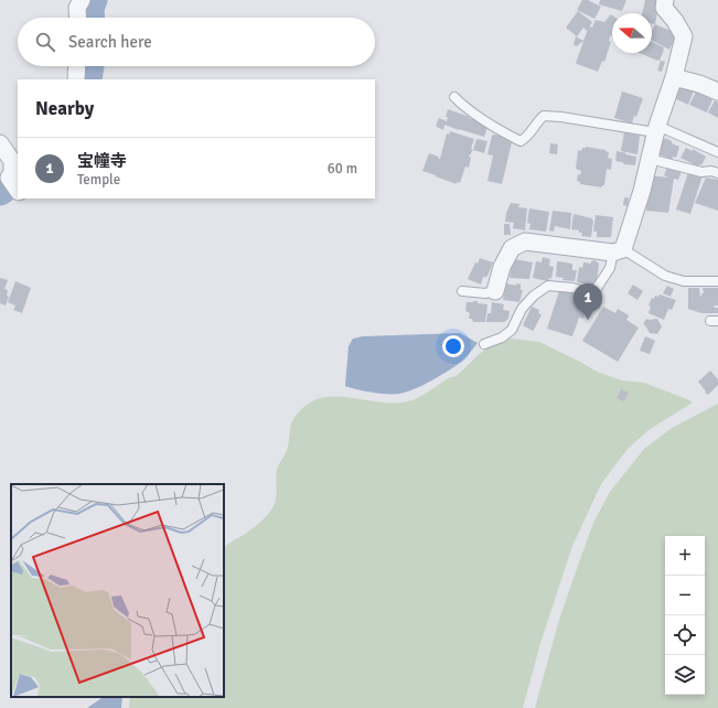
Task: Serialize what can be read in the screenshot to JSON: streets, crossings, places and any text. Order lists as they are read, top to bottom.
{
  "north": "left",
  "page": {
    "search": "Search here",
    "heading": "Nearby",
    "list": [
      {
        "mark": "1",
        "name": "宝幢寺",
        "note": "Temple",
        "value": "60 m"
      }
    ],
    "pins": "1",
    "map_buttons": ["+", "−"]
  }
}
